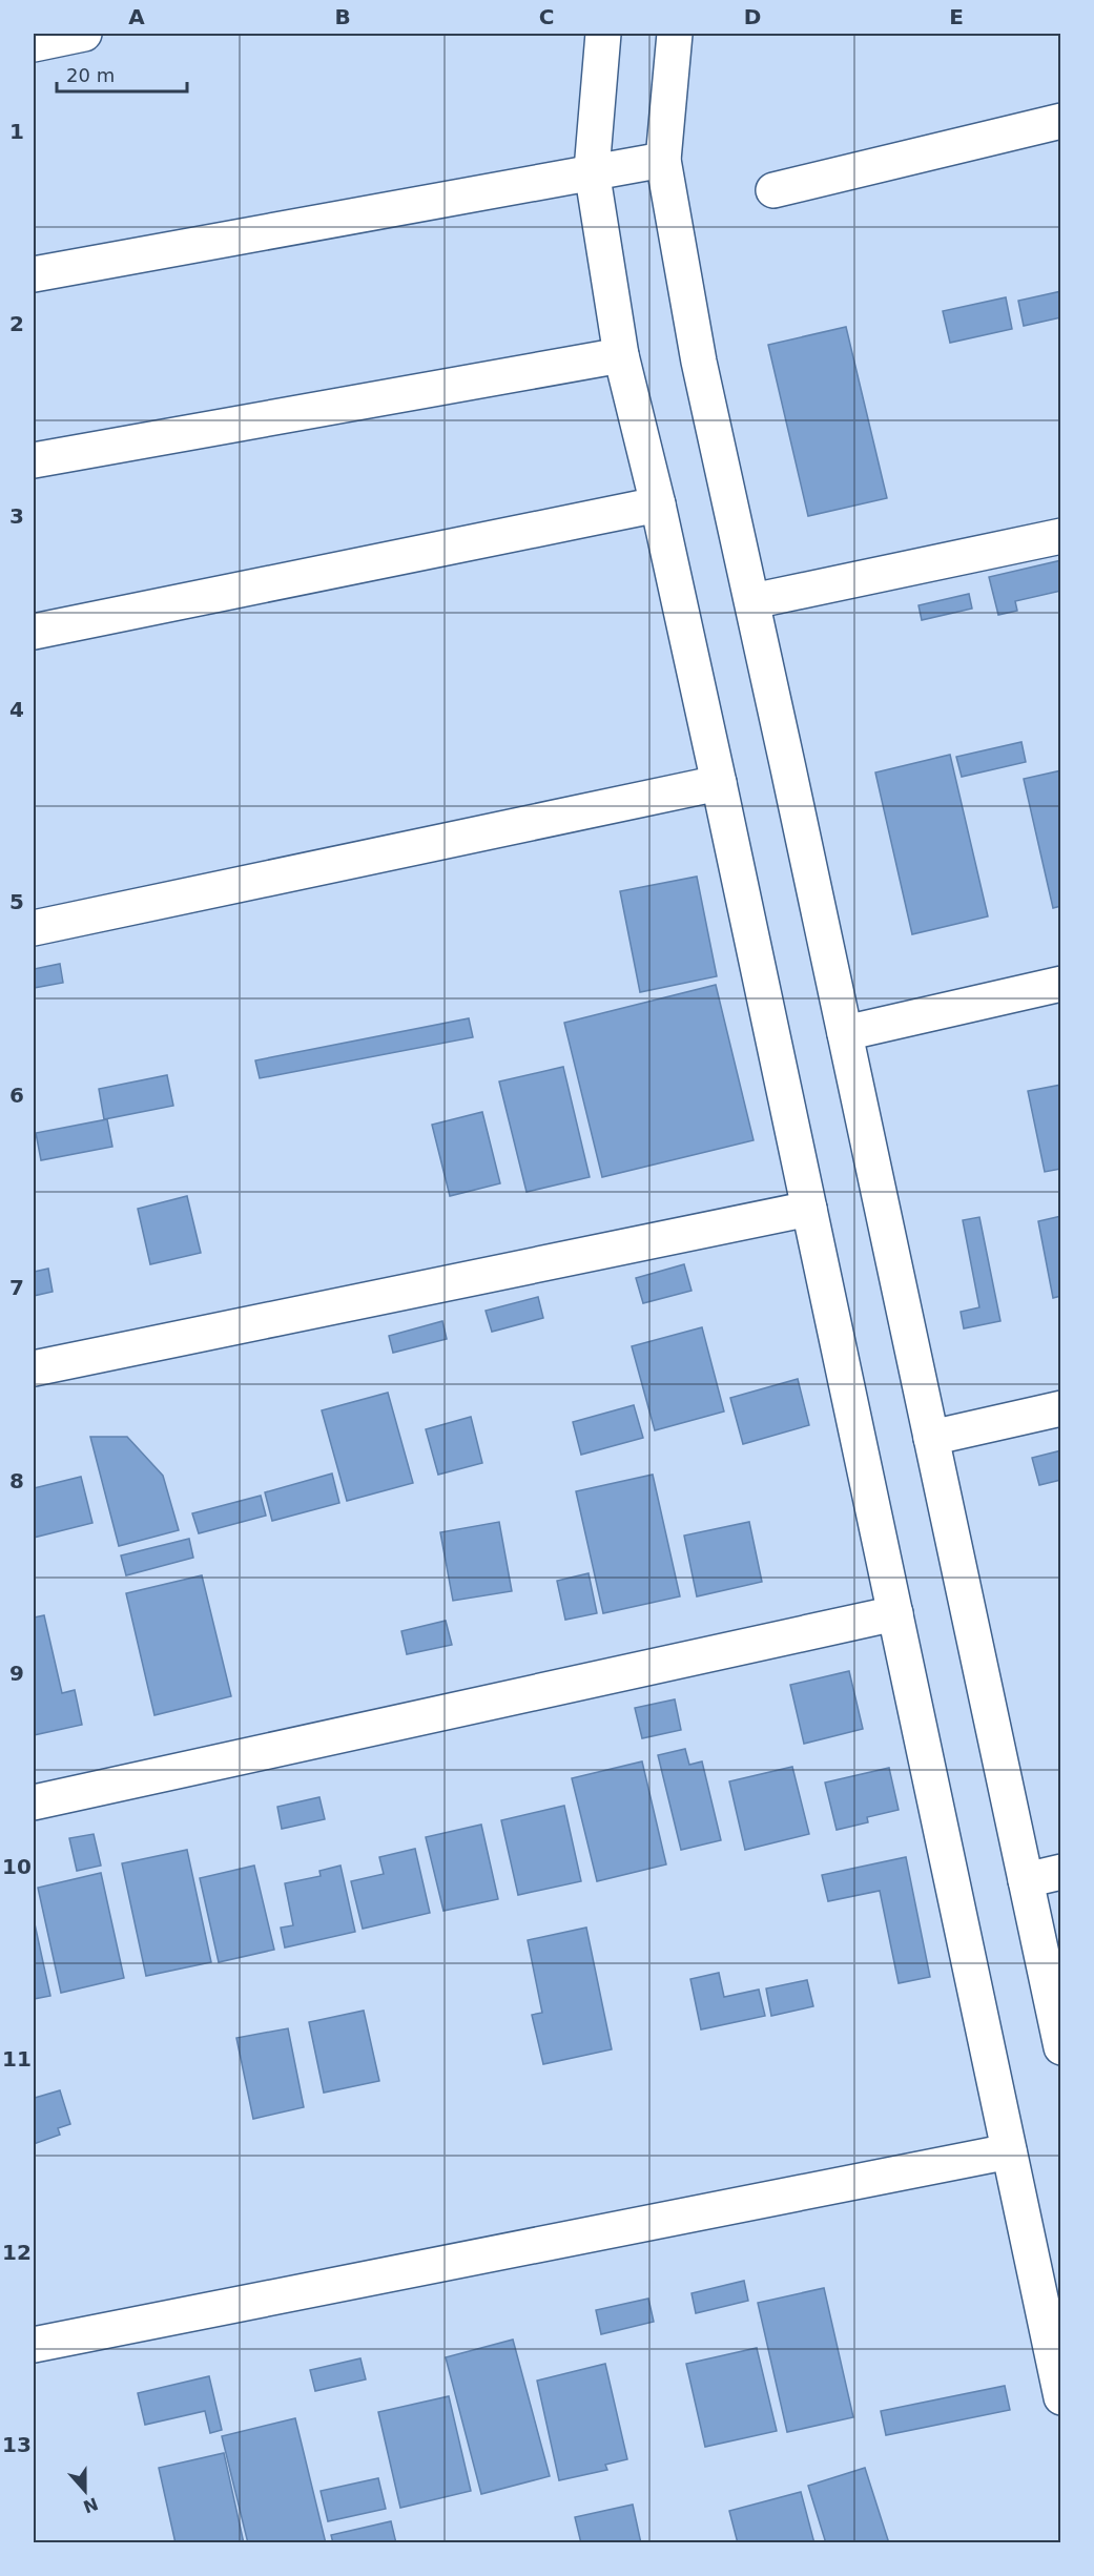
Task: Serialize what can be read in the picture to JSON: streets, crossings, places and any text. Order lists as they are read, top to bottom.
{
  "scale_bar": "20 m",
  "north": "bottom",
  "grid": {
    "columns": [
      "A",
      "B",
      "C",
      "D",
      "E"
    ],
    "rows": [
      "1",
      "2",
      "3",
      "4",
      "5",
      "6",
      "7",
      "8",
      "9",
      "10",
      "11",
      "12",
      "13"
    ]
  }
}
